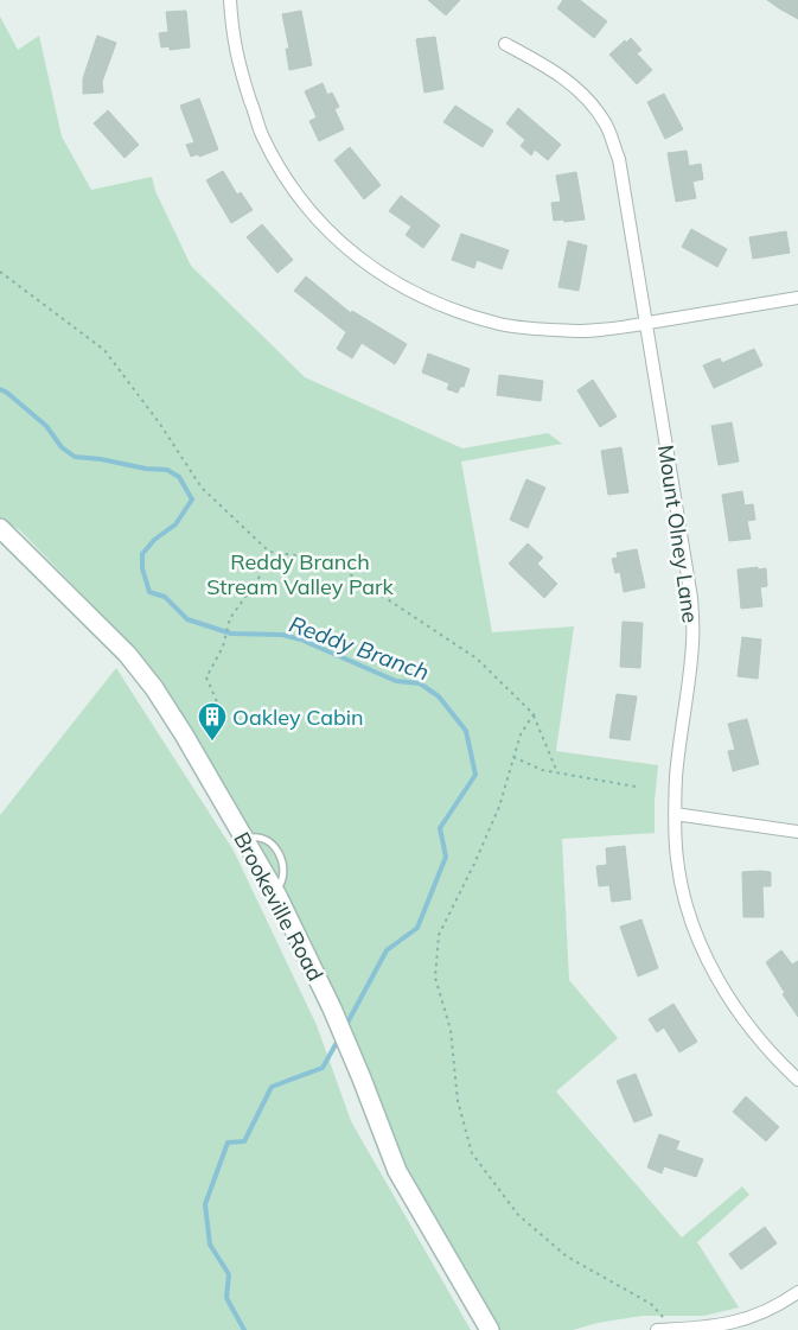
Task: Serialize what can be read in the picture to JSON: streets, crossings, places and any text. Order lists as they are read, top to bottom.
{
  "streets": {
    "street": ["Mount Olney Lane", "Brookeville Road"]
  },
  "water": ["Reddy Branch"],
  "parks": ["Reddy Branch Stream Valley Park"],
  "places": {
    "building": ["Oakley Cabin"]
  }
}
